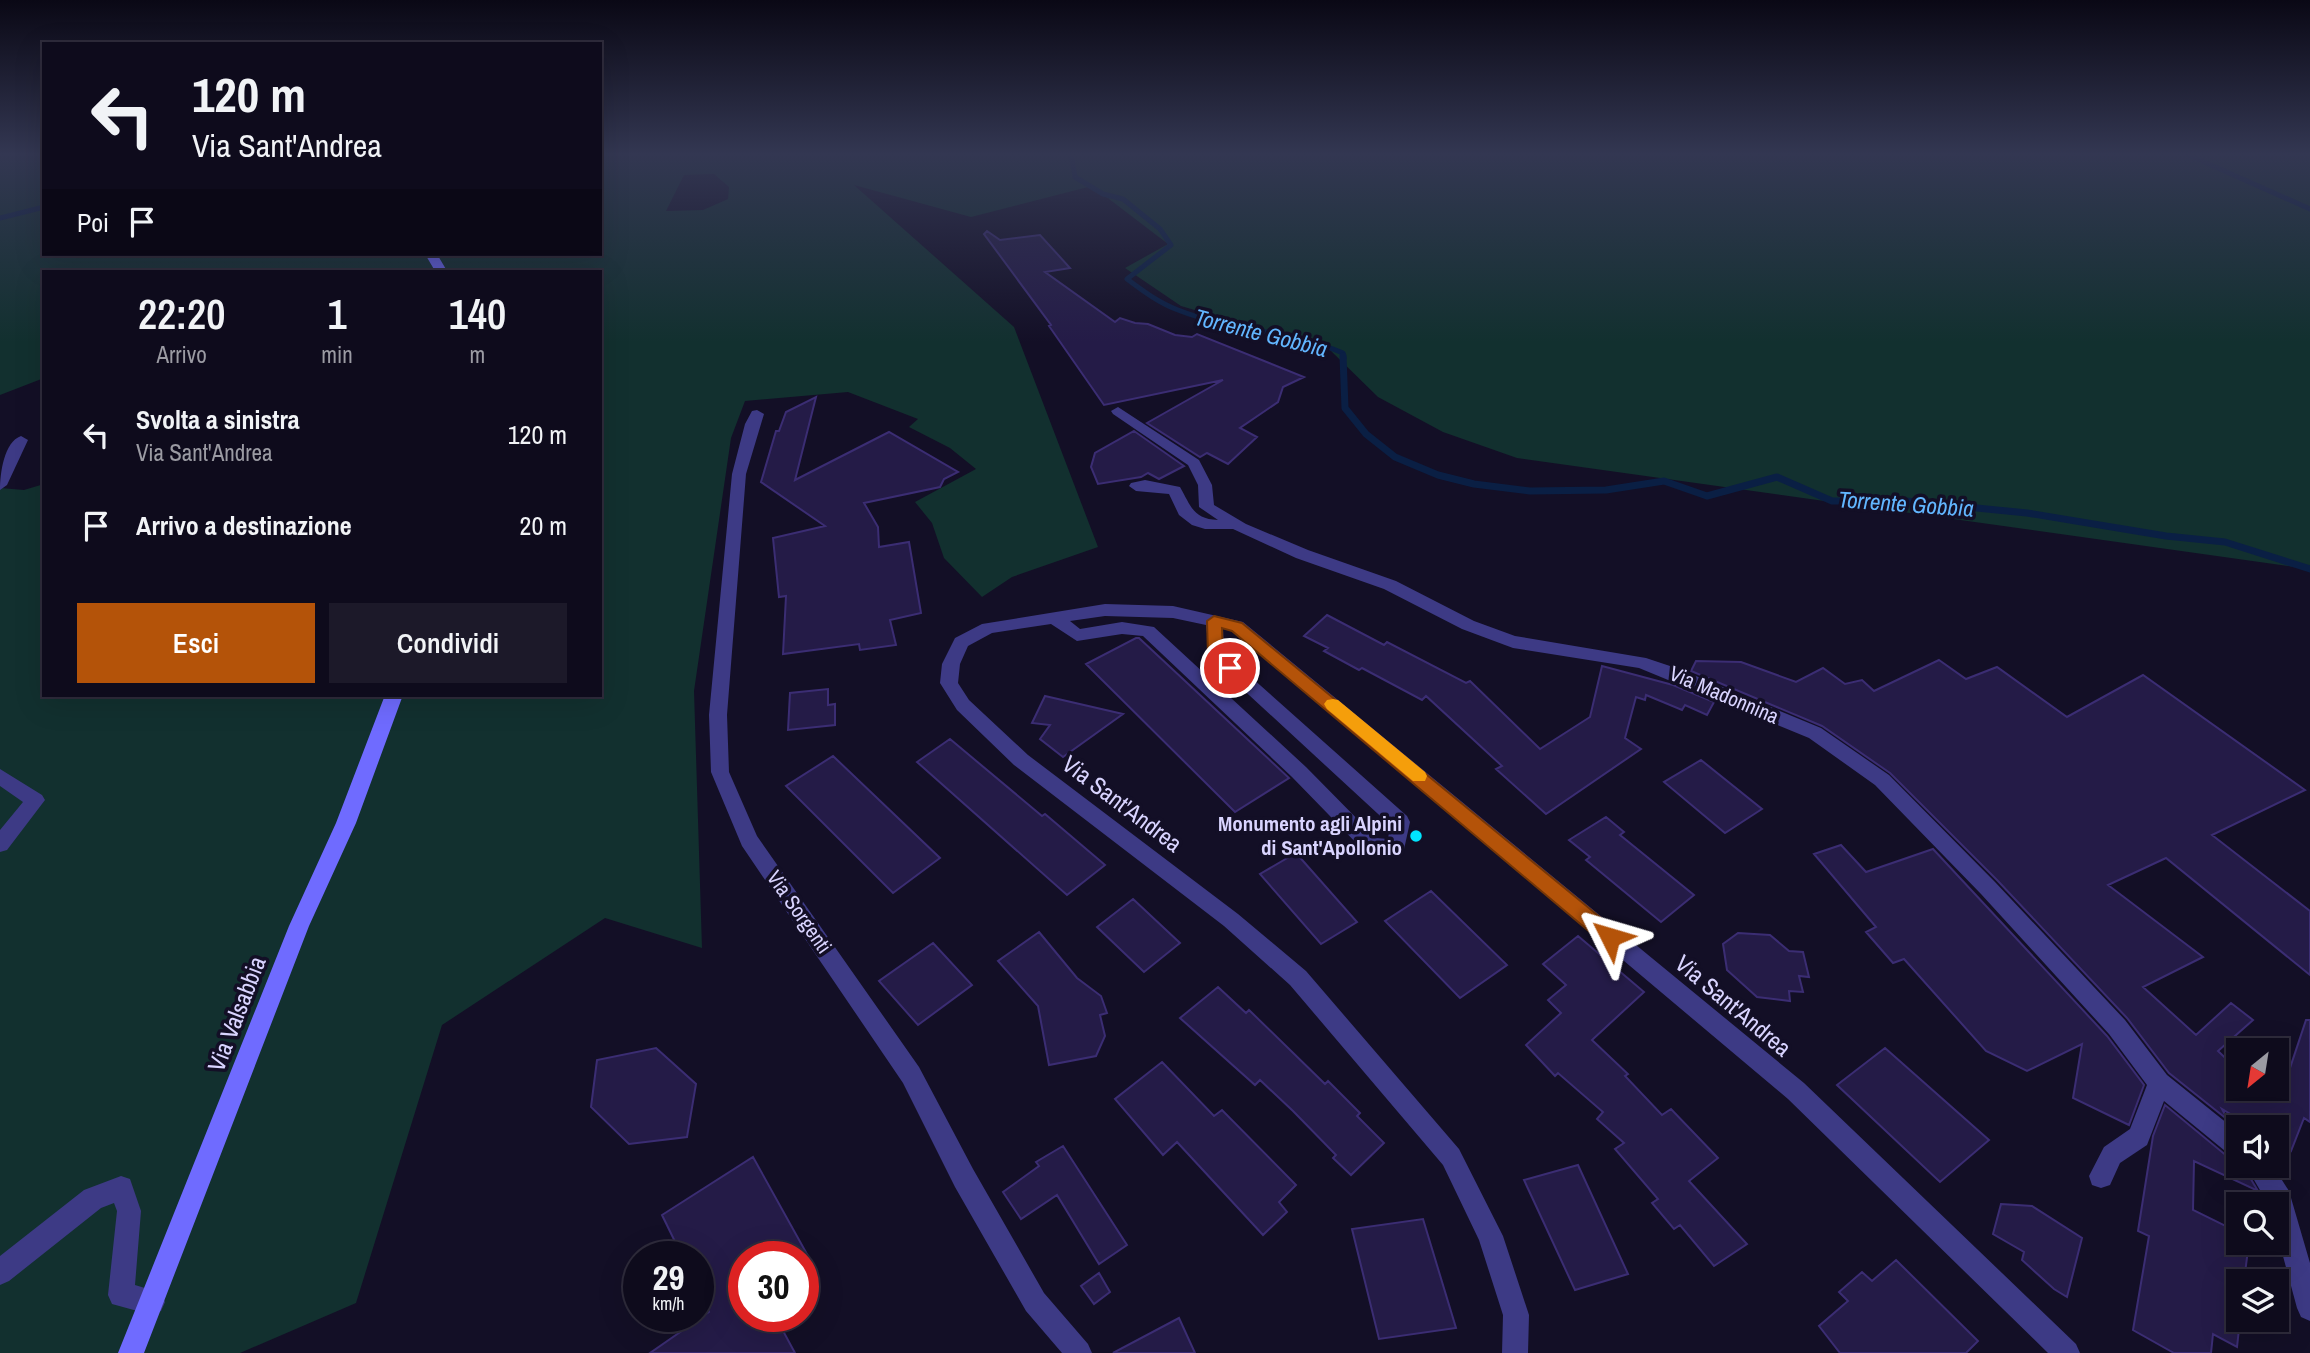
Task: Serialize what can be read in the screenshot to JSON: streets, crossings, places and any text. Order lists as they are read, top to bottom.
{
  "streets": {
    "main road": ["Via Valsabbia"],
    "street": ["Via Madonnina", "Via Sant'Andrea", "Via Sorgenti"]
  },
  "water": ["Torrente Gobbia"],
  "places": ["Monumento agli Alpini di Sant'Apollonio"],
  "north": "bottom left",
  "page": {
    "turn": ["120 m", "Via Sant'Andrea"],
    "then": "Poi",
    "eta": [
      "22:20",
      "Arrivo",
      "1",
      "min",
      "140",
      "m"
    ],
    "list": [
      {
        "name": "Svolta a sinistra",
        "note": "Via Sant'Andrea",
        "value": "120 m"
      },
      {
        "name": "Arrivo a destinazione",
        "value": "20 m"
      }
    ],
    "buttons": ["Esci", "Condividi"],
    "speed": "29 km/h",
    "limit": "30"
  }
}
